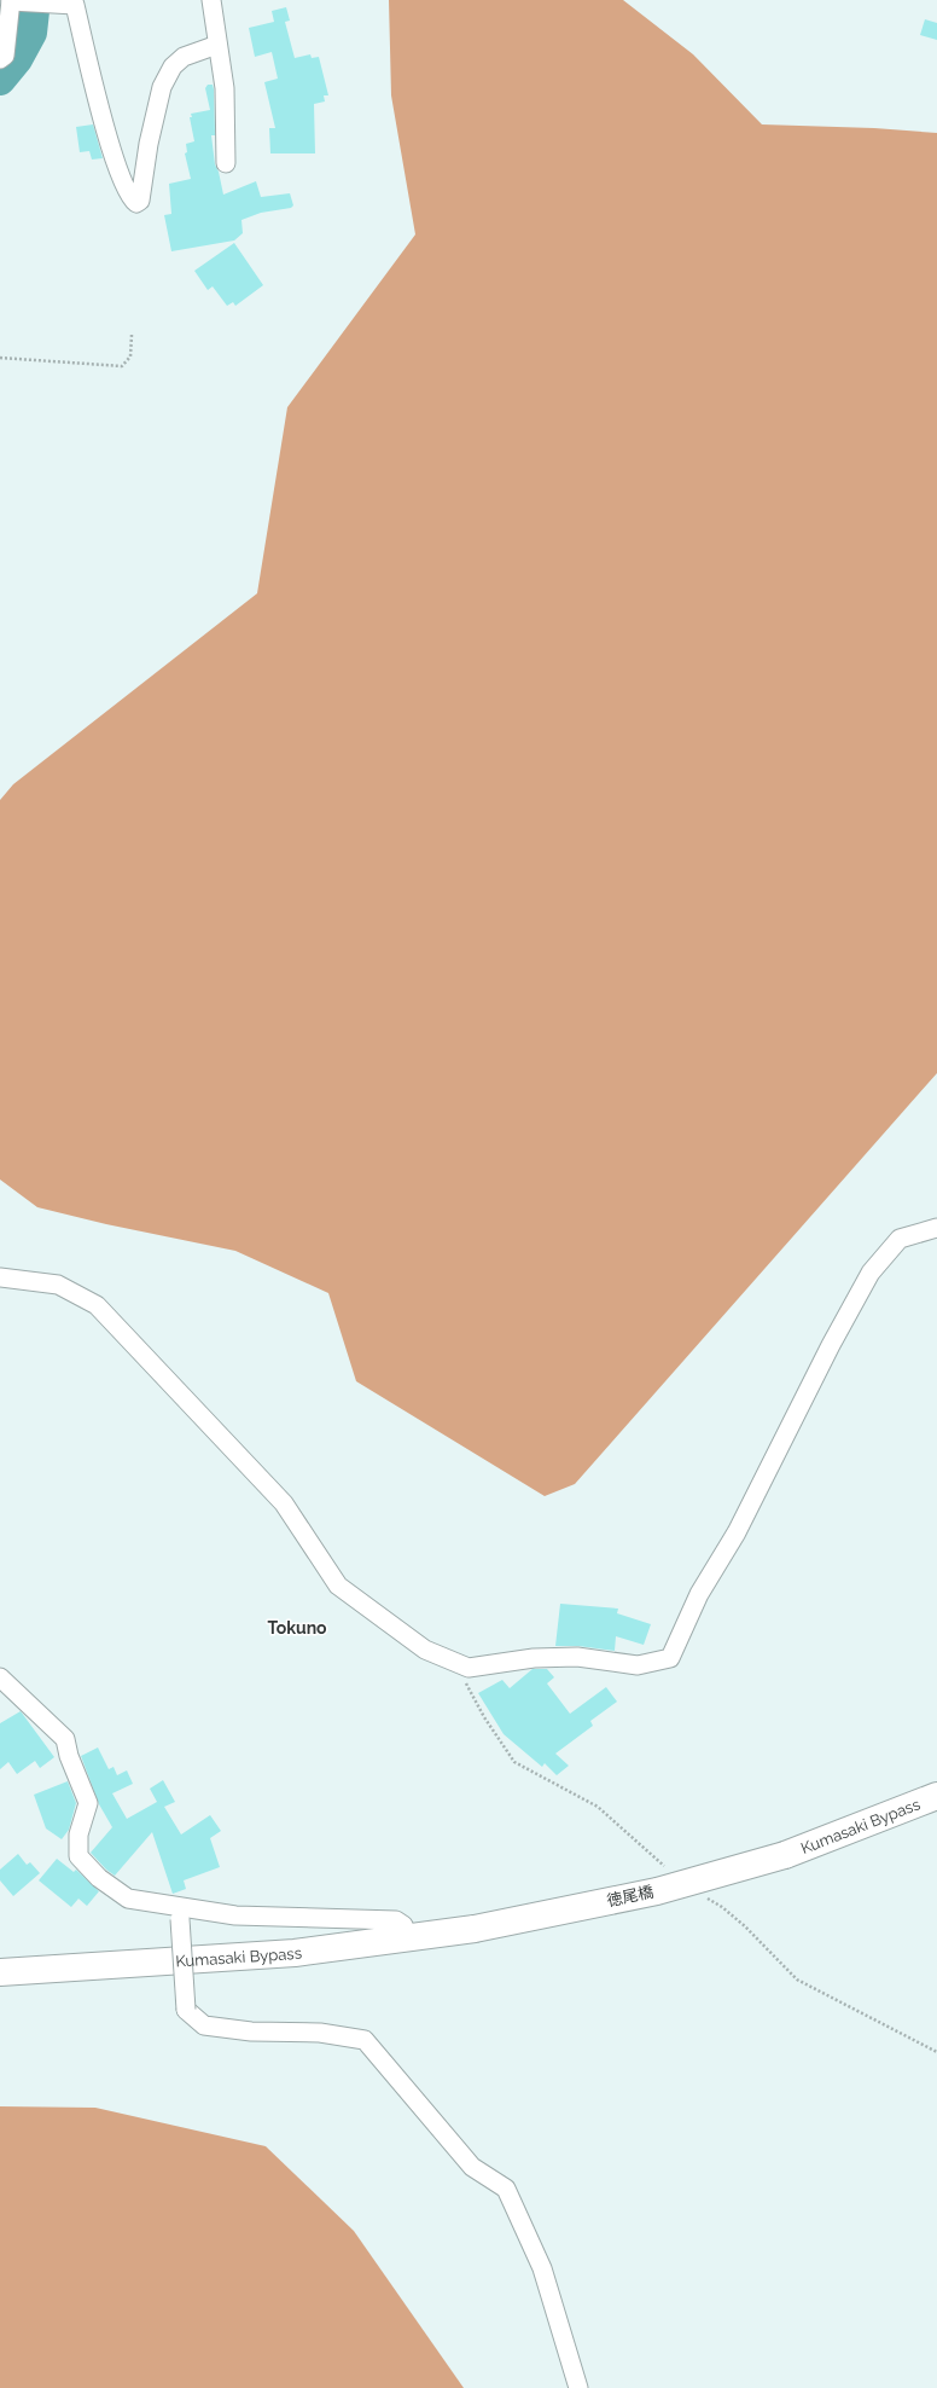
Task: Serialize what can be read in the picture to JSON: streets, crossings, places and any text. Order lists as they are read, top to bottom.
{
  "streets": {
    "highway": ["Kumasaki Bypass", "徳尾橋"]
  },
  "crossings": [
    ["Kumasaki Bypass", "徳尾橋"]
  ],
  "districts": ["Tokuno"]
}
